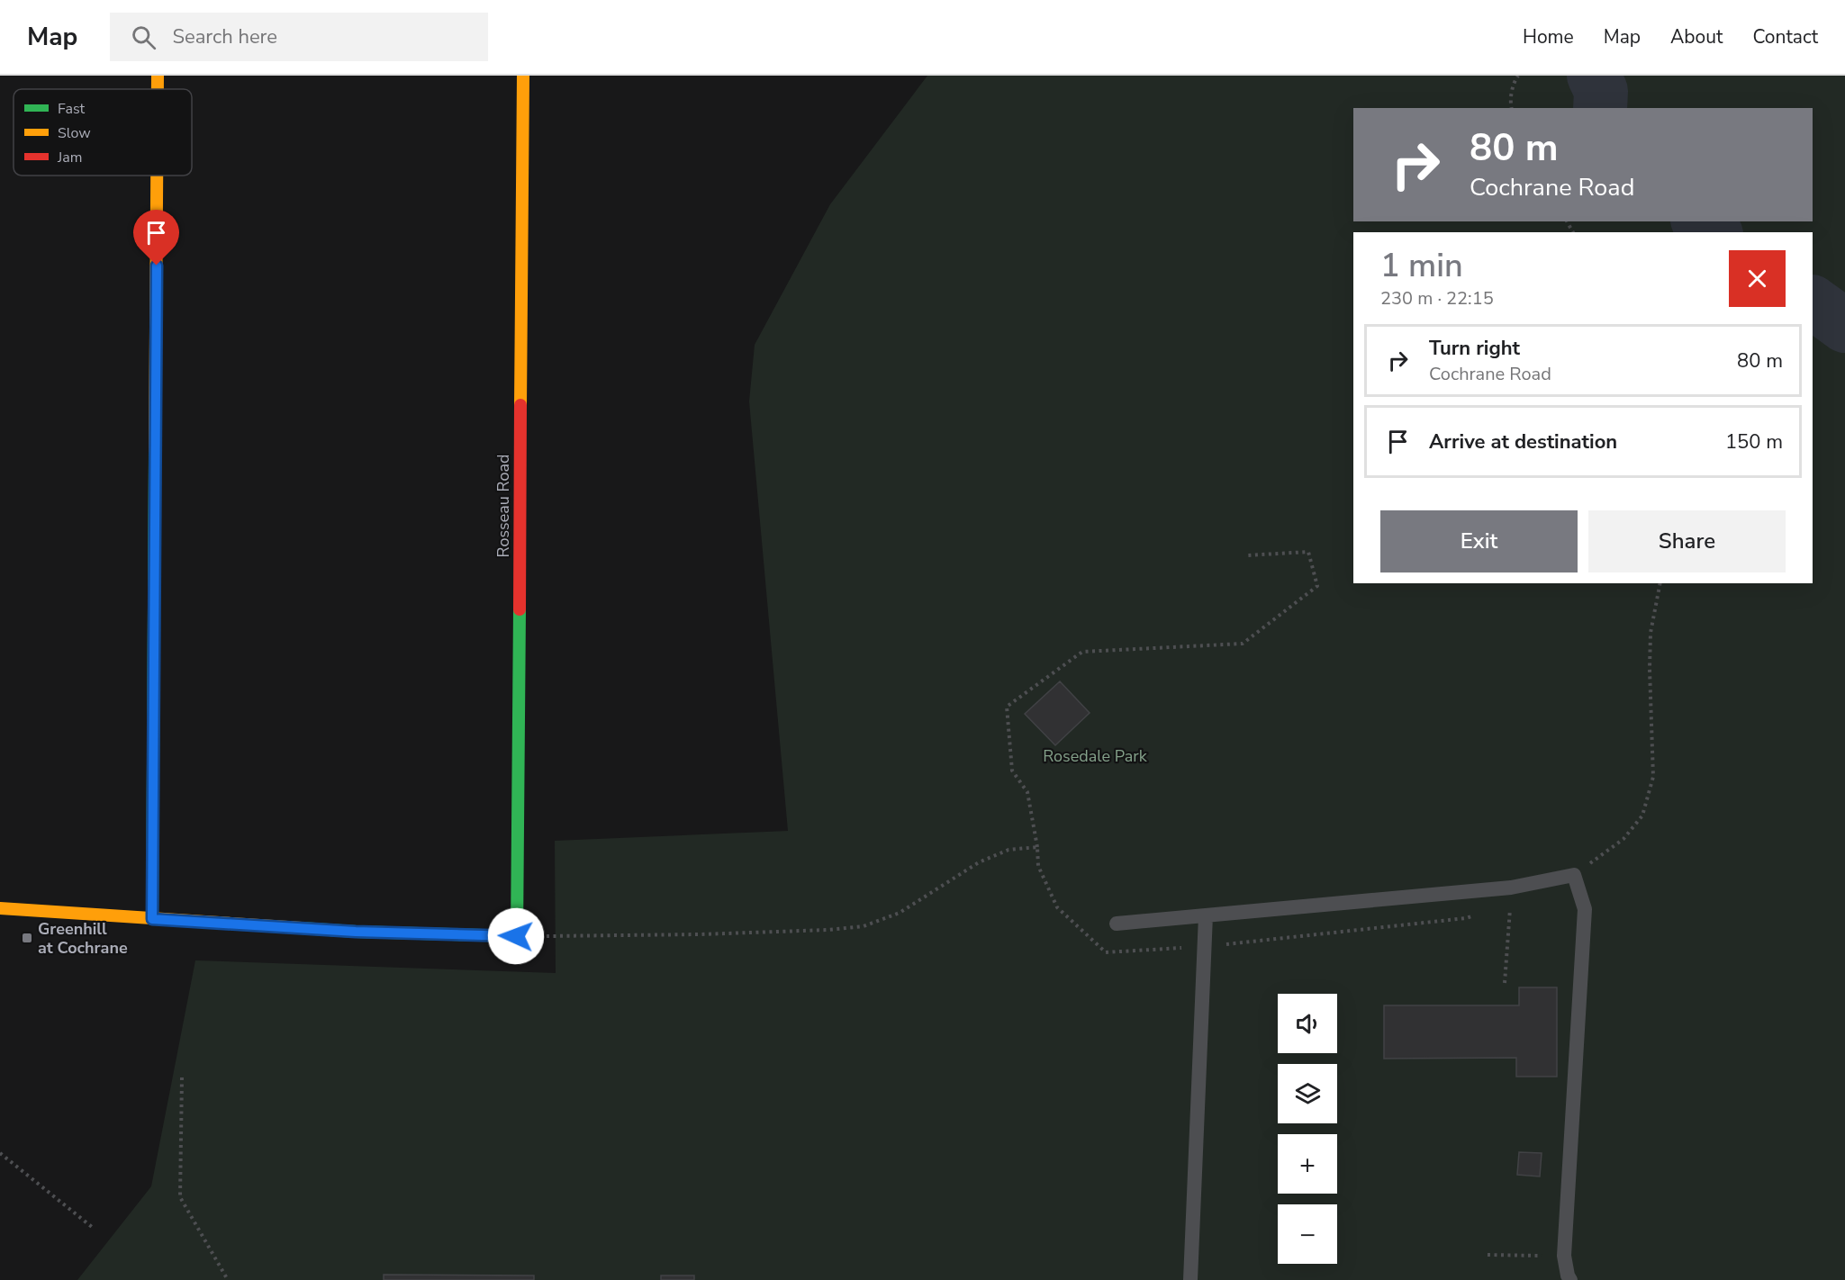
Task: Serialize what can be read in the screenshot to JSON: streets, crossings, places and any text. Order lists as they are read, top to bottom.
{
  "streets": {
    "street": ["Rosseau Road"]
  },
  "parks": ["Rosedale Park"],
  "places": {
    "transit": ["Greenhill at Cochrane"]
  },
  "legend": ["Fast", "Slow", "Jam"],
  "page": {
    "header": "Map",
    "search": "Search here",
    "nav": [
      "Home",
      "Map",
      "About",
      "Contact"
    ],
    "turn": ["80 m", "Cochrane Road"],
    "heading": ["1 min", "230 m · 22:15"],
    "list": [
      {
        "name": "Turn right",
        "note": "Cochrane Road",
        "value": "80 m"
      },
      {
        "name": "Arrive at destination",
        "value": "150 m"
      }
    ],
    "buttons": ["Exit", "Share"],
    "map_buttons": ["+", "−"]
  }
}
